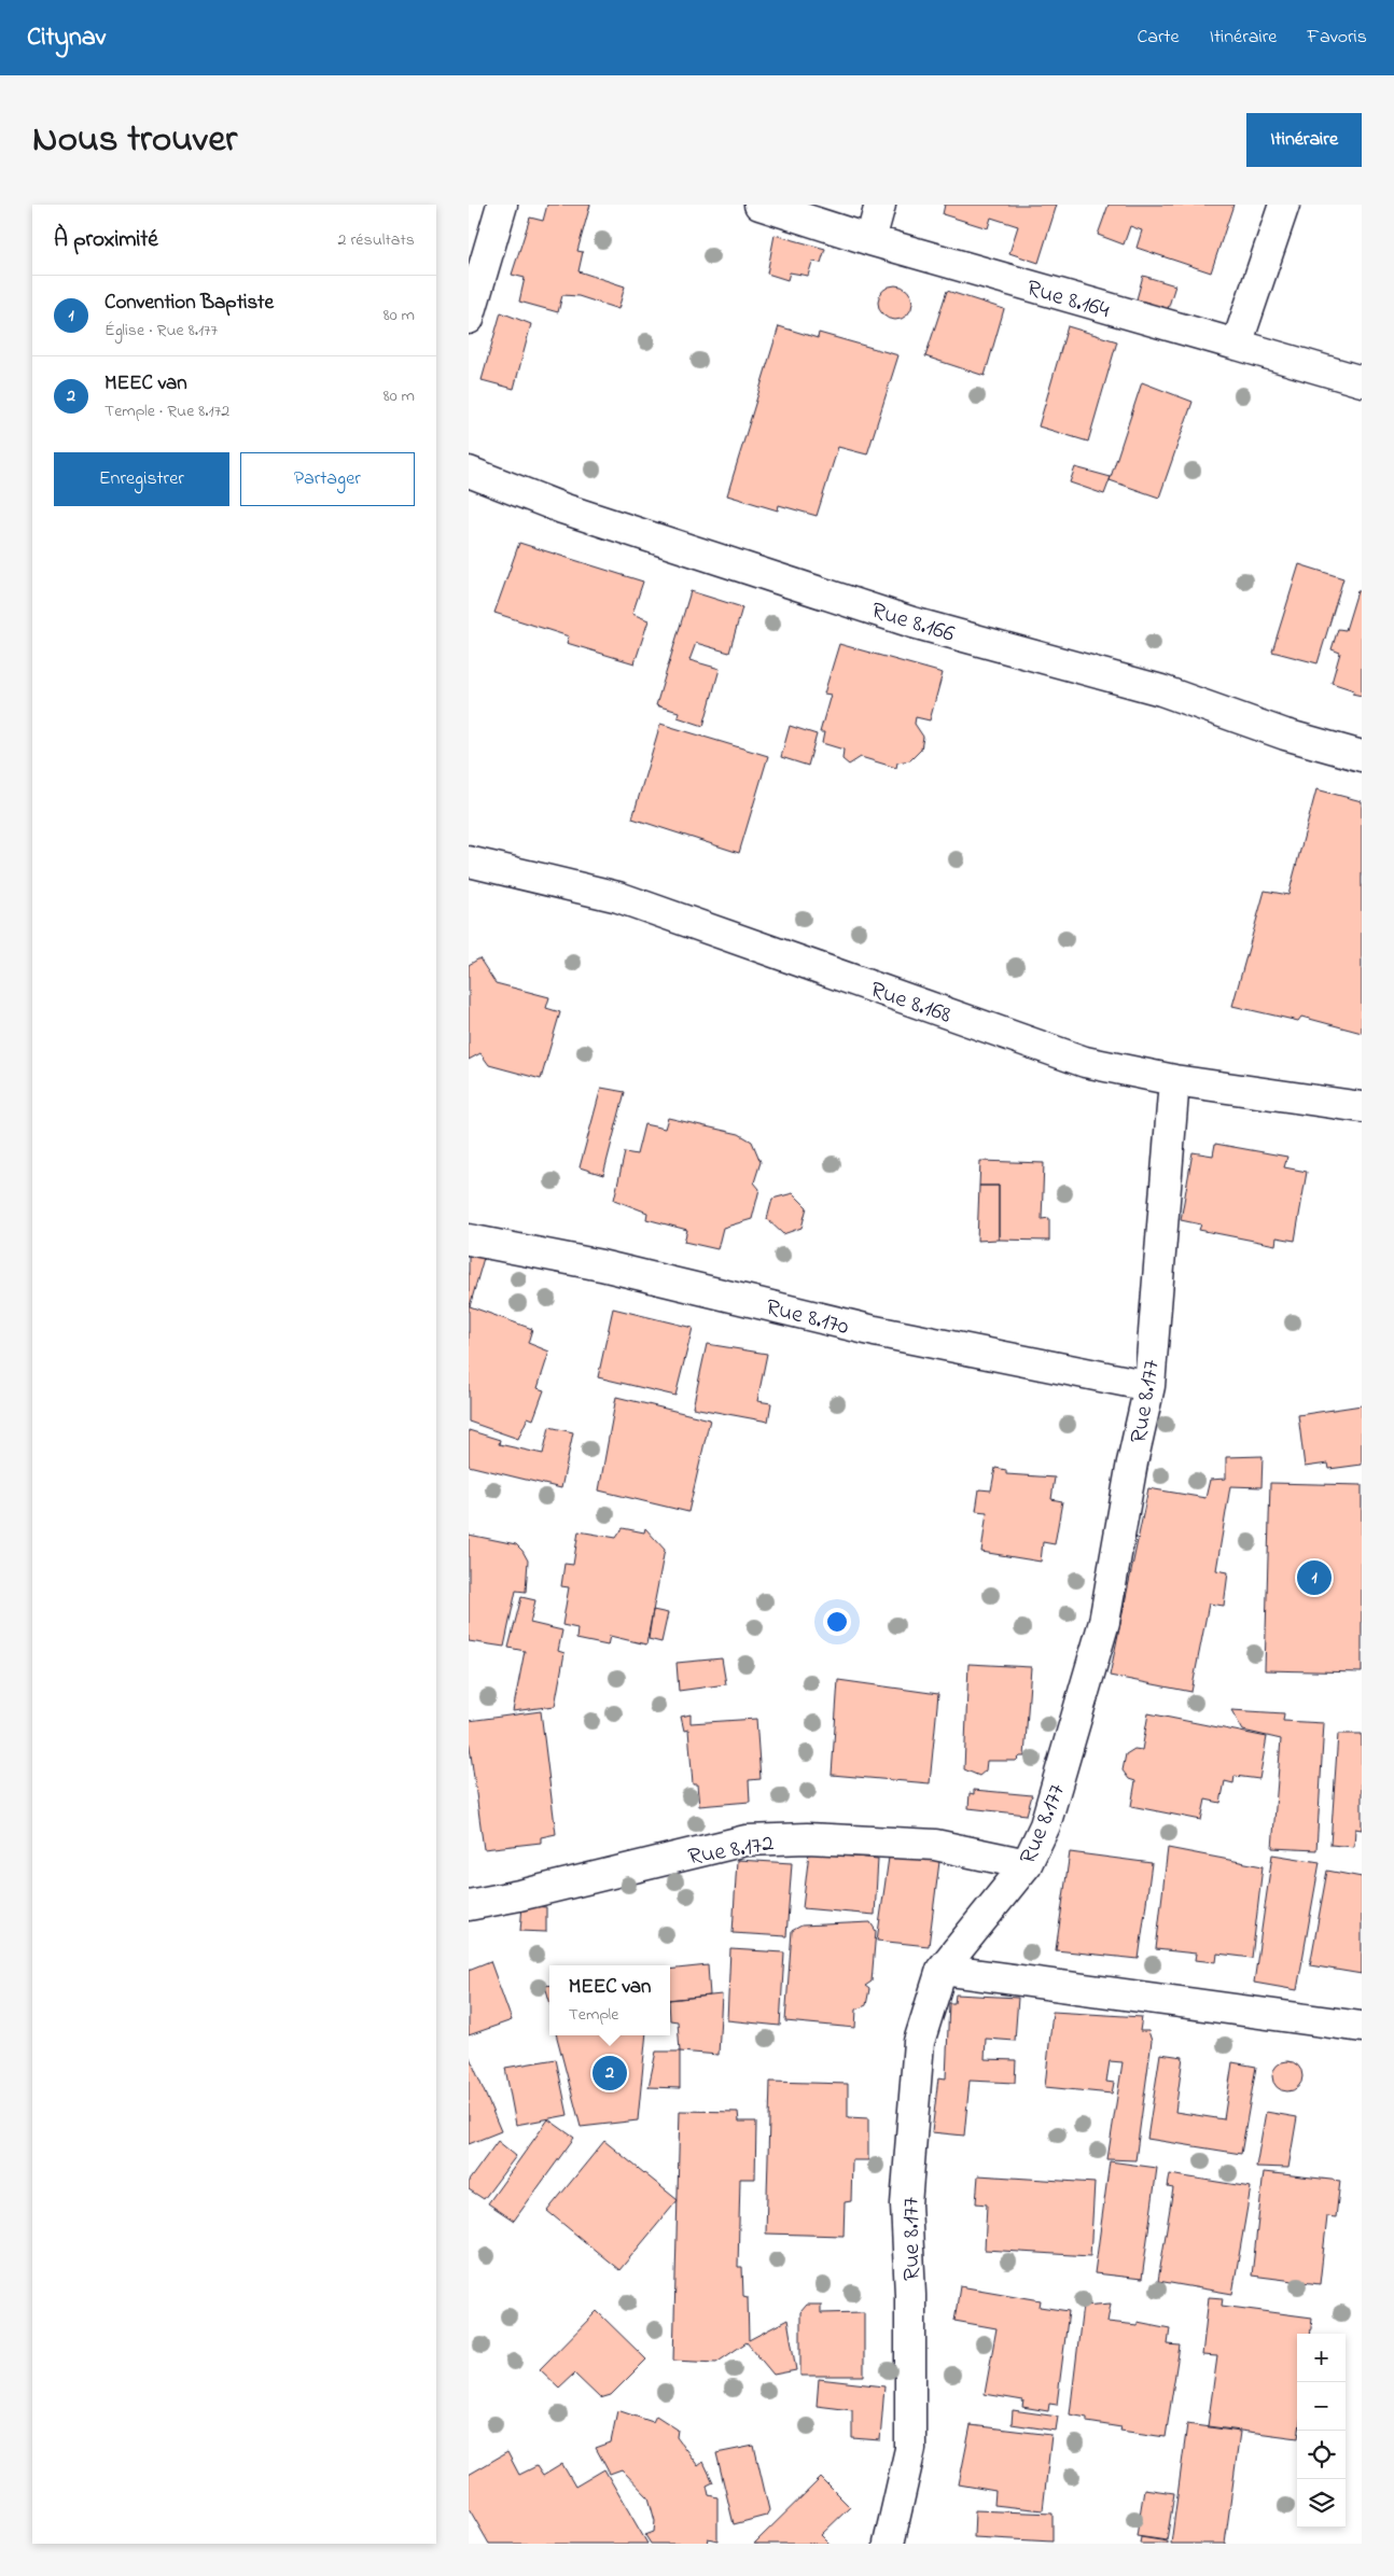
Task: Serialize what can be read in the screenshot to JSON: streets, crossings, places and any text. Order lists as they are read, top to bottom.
{
  "streets": {
    "street": [
      "Rue 8.164",
      "Rue 8.166",
      "Rue 8.168",
      "Rue 8.170",
      "Rue 8.177",
      "Rue 8.172"
    ]
  },
  "crossings": [
    ["Rue 8.168", "Rue 8.177"],
    ["Rue 8.170", "Rue 8.177"],
    ["Rue 8.177", "Rue 8.172"]
  ],
  "page": {
    "header": "Citynav",
    "nav": ["Carte", "Itinéraire", "Favoris"],
    "title": "Nous trouver",
    "buttons": [
      "Itinéraire",
      ["Enregistrer", "Partager"]
    ],
    "heading": ["À proximité", "2 résultats"],
    "list": [
      {
        "mark": "1",
        "name": "Convention Baptiste",
        "note": "Église · Rue 8.177",
        "value": "80 m"
      },
      {
        "mark": "2",
        "name": "MEEC van",
        "note": "Temple · Rue 8.172",
        "value": "80 m"
      }
    ],
    "pins": ["1", "2"],
    "popup": ["MEEC van", "Temple"],
    "map_buttons": ["+", "−"]
  }
}
